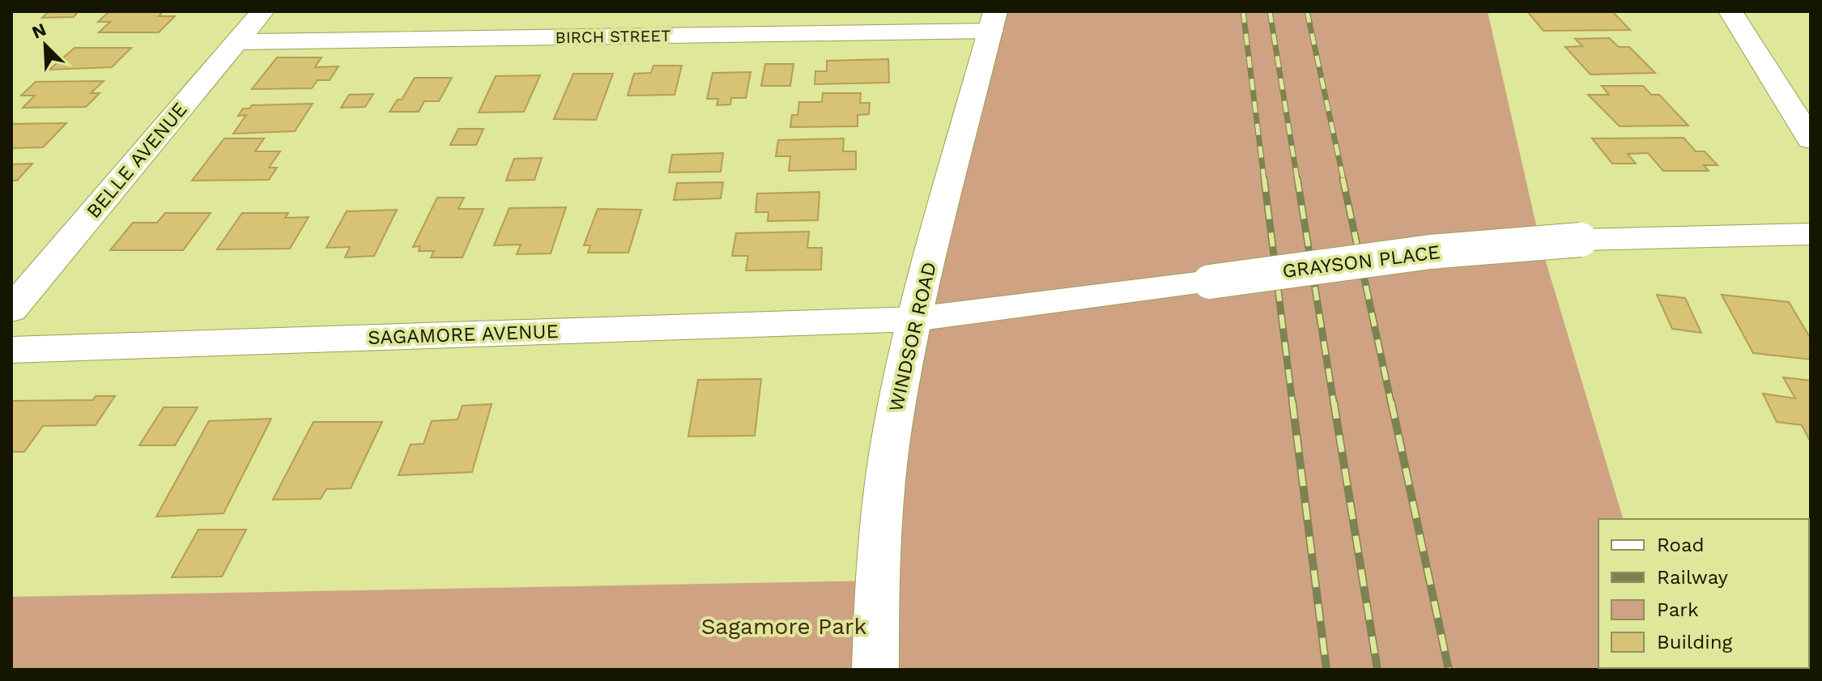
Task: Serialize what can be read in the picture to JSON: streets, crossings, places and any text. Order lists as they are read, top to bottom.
{
  "streets": {
    "street": [
      "BIRCH STREET",
      "BELLE AVENUE",
      "GRAYSON PLACE",
      "SAGAMORE AVENUE",
      "WINDSOR ROAD"
    ]
  },
  "crossings": [
    ["BIRCH STREET", "BELLE AVENUE"],
    ["BIRCH STREET", "WINDSOR ROAD"],
    ["GRAYSON PLACE", "SAGAMORE AVENUE"],
    ["GRAYSON PLACE", "WINDSOR ROAD"],
    ["SAGAMORE AVENUE", "WINDSOR ROAD"]
  ],
  "parks": ["Sagamore Park"],
  "legend": [
    "Road",
    "Railway",
    "Park",
    "Building"
  ],
  "north": "top left"
}
